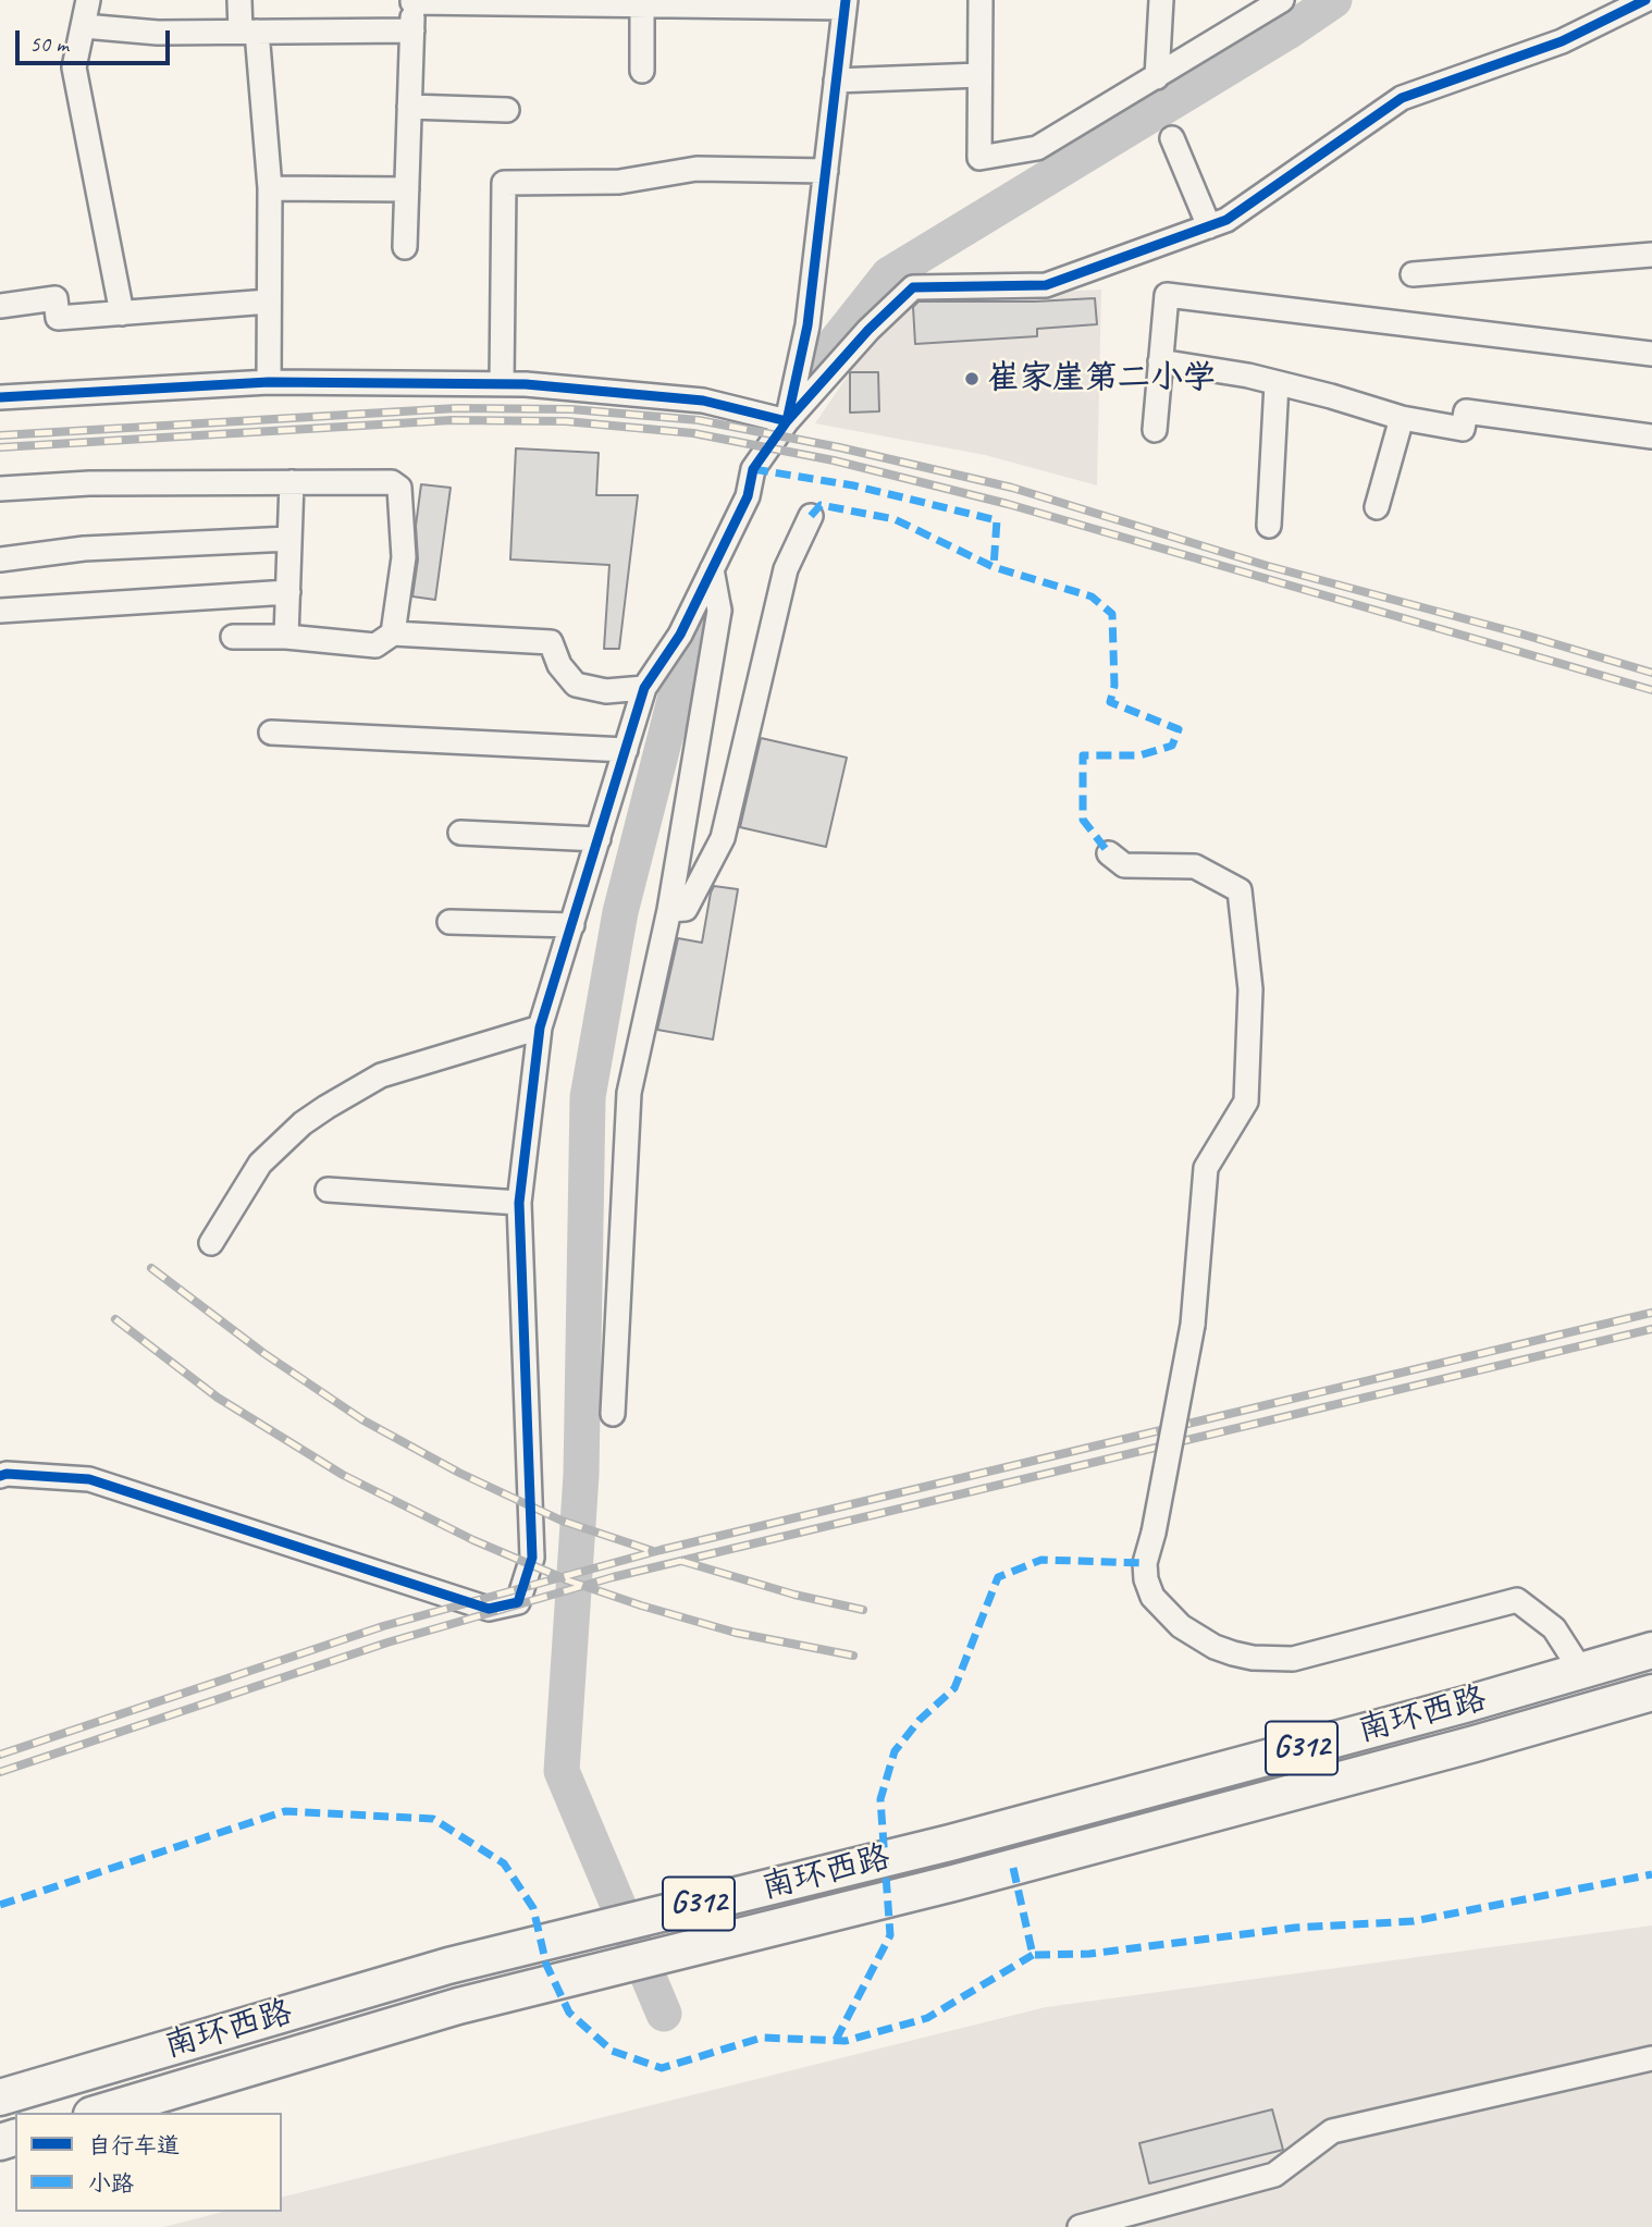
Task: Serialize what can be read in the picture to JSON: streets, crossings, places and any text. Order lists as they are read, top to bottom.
{
  "streets": {
    "highway": ["南环西路", "G312"]
  },
  "places": ["崔家崖第二小学"],
  "legend": ["自行车道", "小路"],
  "scale_bar": "50 m"
}
